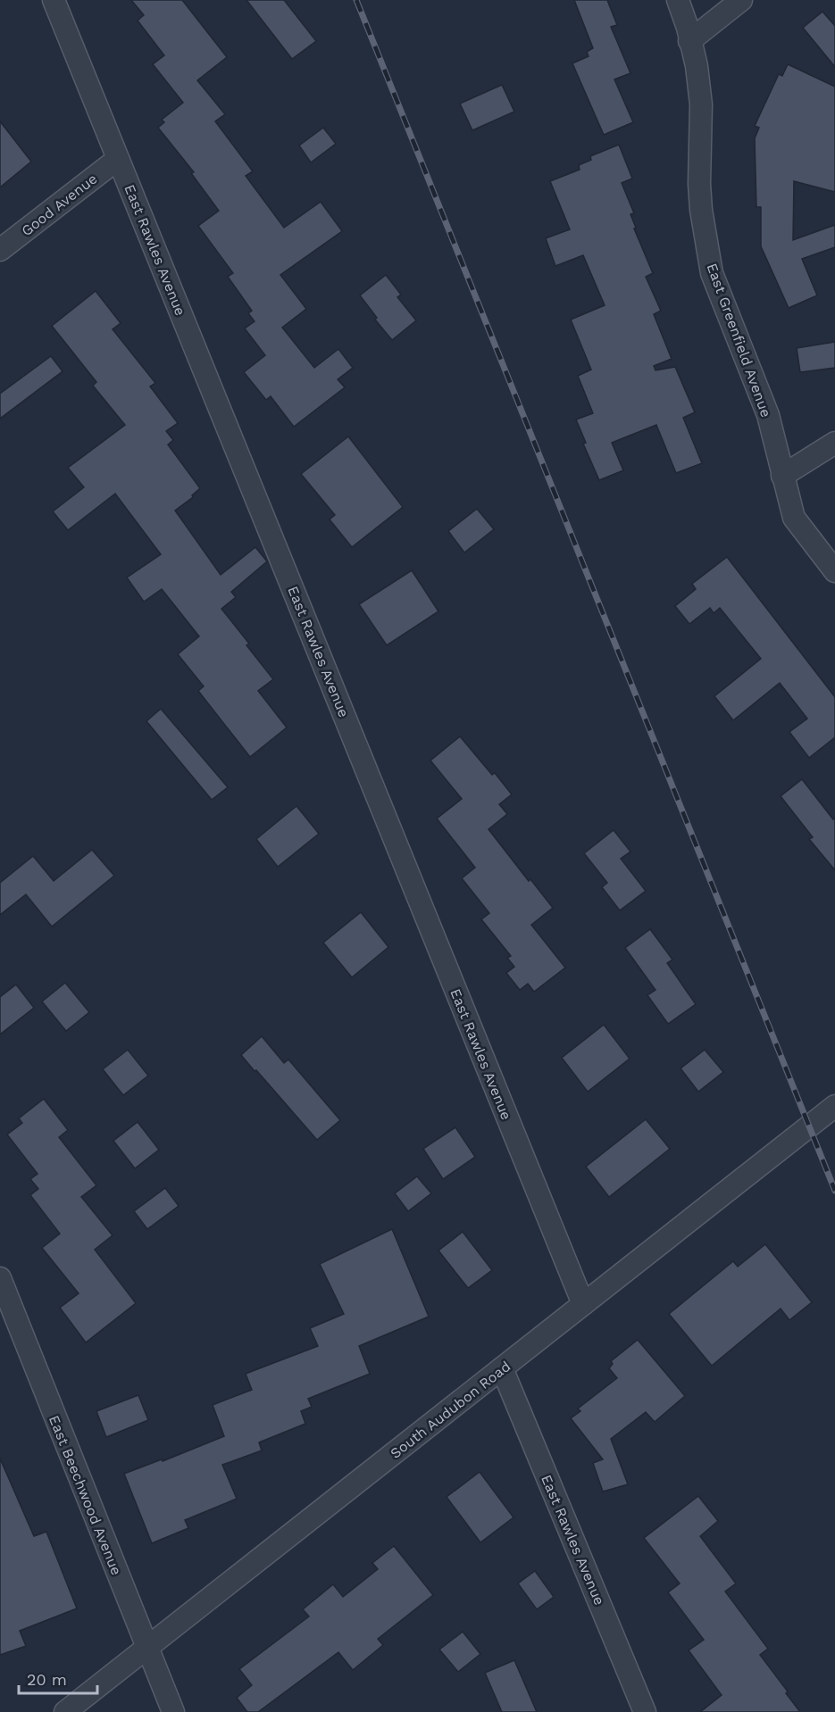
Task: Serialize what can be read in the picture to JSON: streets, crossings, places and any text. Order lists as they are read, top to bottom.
{
  "streets": {
    "street": [
      "Good Avenue",
      "East Rawles Avenue",
      "East Greenfield Avenue",
      "South Audubon Road",
      "East Beechwood Avenue"
    ]
  },
  "crossings": [
    ["Good Avenue", "East Rawles Avenue"],
    ["East Rawles Avenue", "South Audubon Road"],
    ["South Audubon Road", "East Beechwood Avenue"]
  ],
  "scale_bar": "20 m"
}
